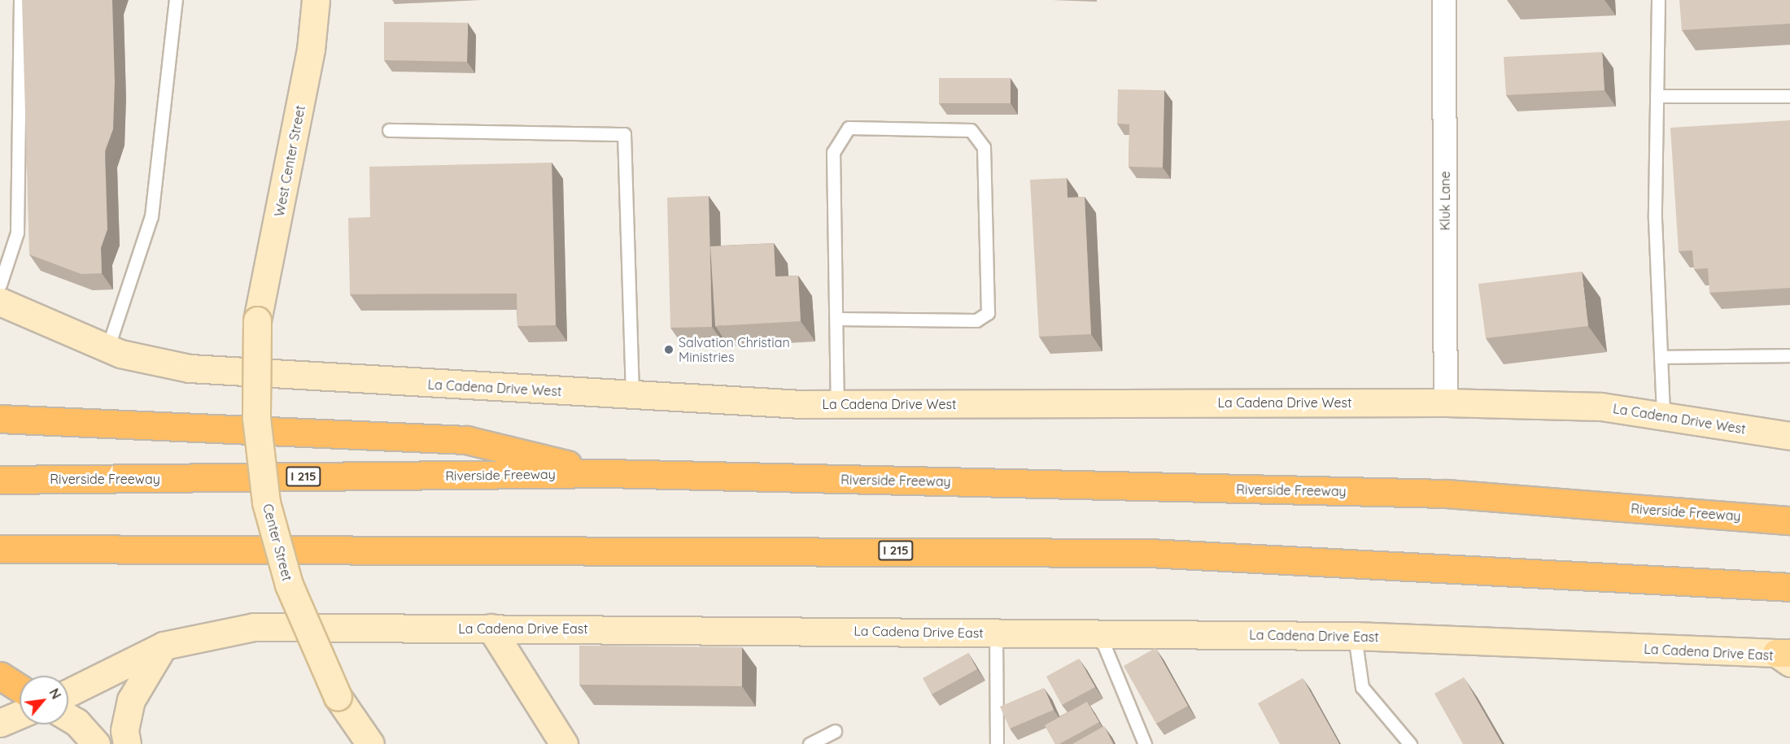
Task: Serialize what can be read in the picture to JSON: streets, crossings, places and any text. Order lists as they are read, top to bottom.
{
  "streets": {
    "highway": ["Riverside Freeway", "I 215"],
    "main road": [
      "West Center Street",
      "La Cadena Drive West",
      "Center Street",
      "La Cadena Drive East"
    ],
    "street": ["Kluk Lane"]
  },
  "crossings": [
    ["West Center Street", "Center Street"],
    ["Kluk Lane", "La Cadena Drive West"]
  ],
  "places": ["Salvation Christian Ministries"],
  "north": "top right"
}
